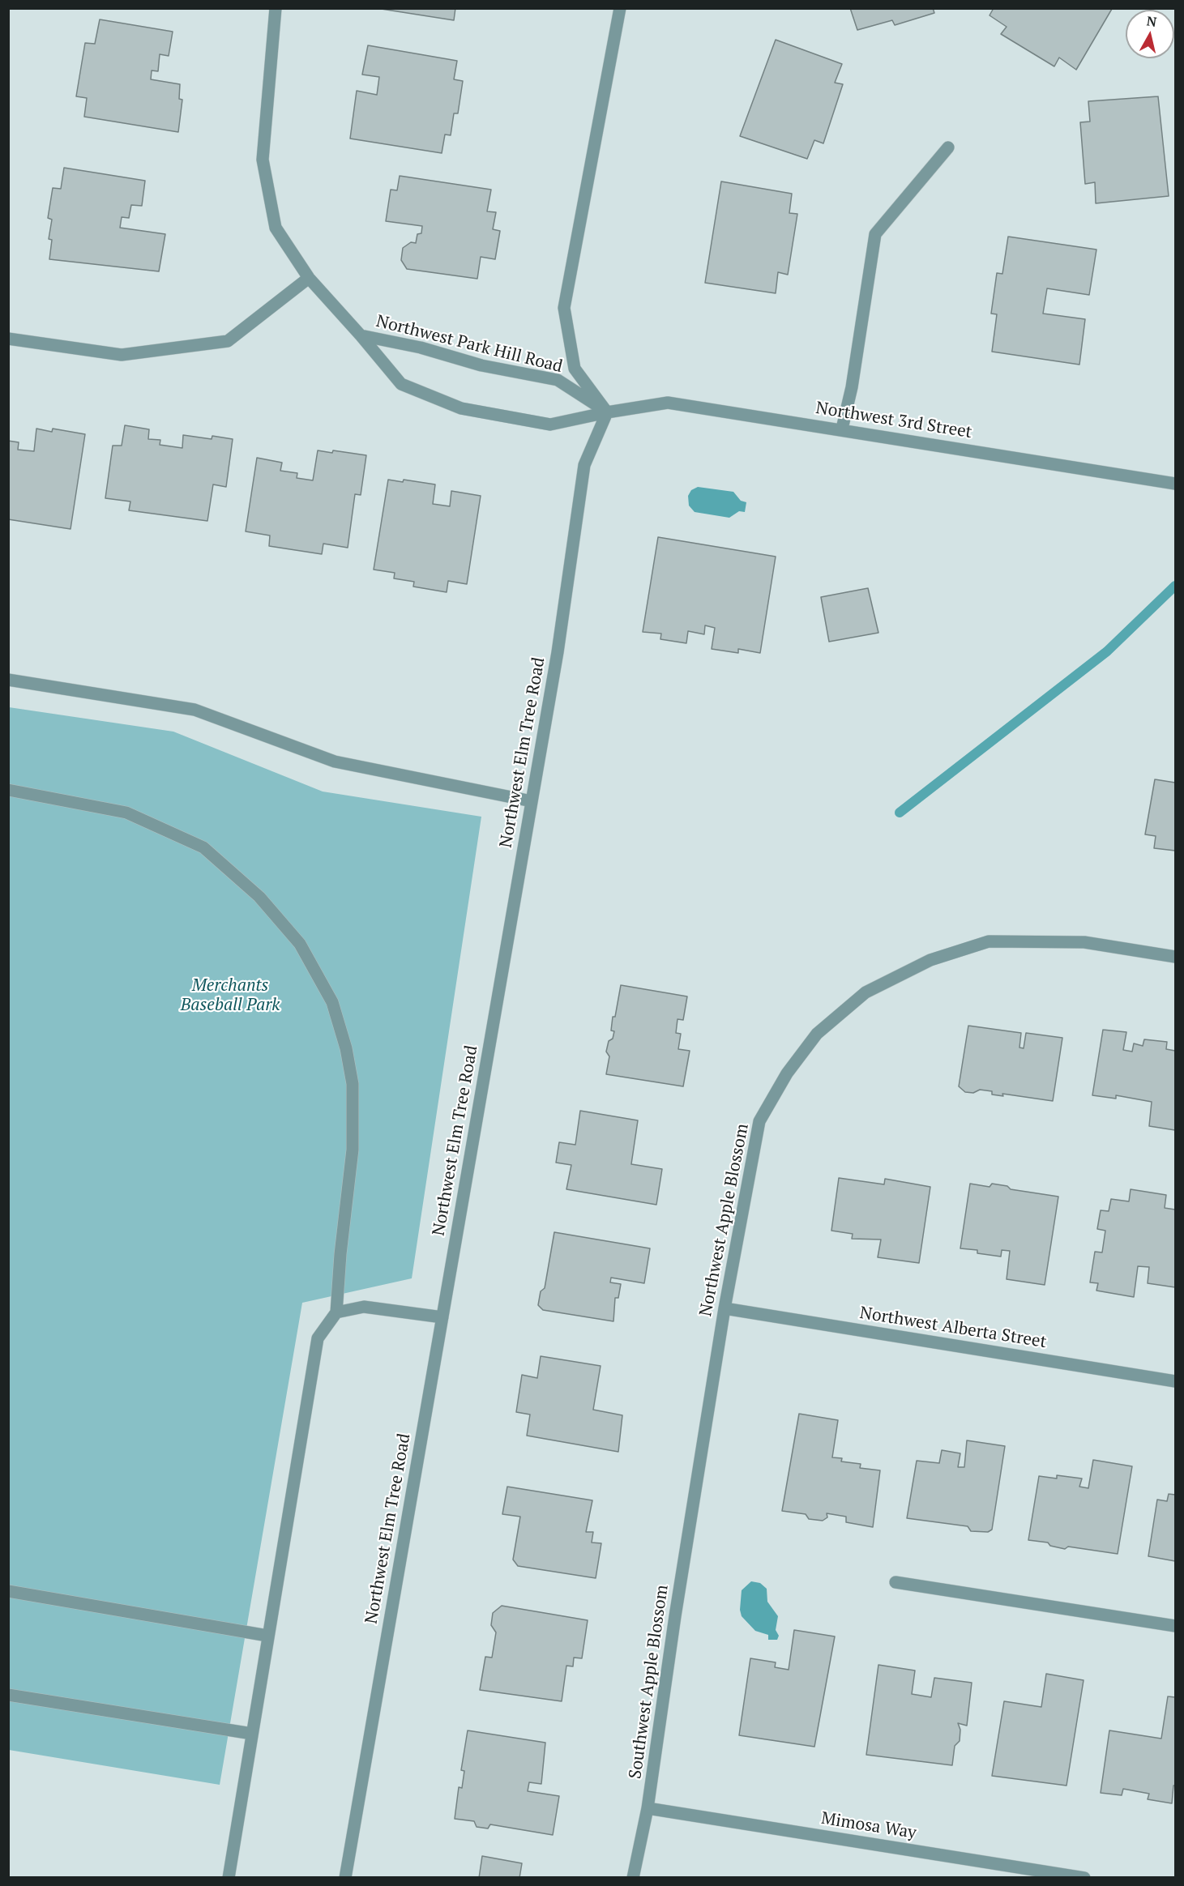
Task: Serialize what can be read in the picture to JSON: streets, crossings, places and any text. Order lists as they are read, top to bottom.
{
  "streets": {
    "street": [
      "Northwest Park Hill Road",
      "Northwest 3rd Street",
      "Northwest Elm Tree Road",
      "Northwest Apple Blossom",
      "Northwest Alberta Street",
      "Southwest Apple Blossom",
      "Mimosa Way"
    ]
  },
  "crossings": [
    ["Northwest Park Hill Road", "Northwest 3rd Street"],
    ["Northwest Park Hill Road", "Northwest Elm Tree Road"],
    ["Northwest 3rd Street", "Northwest Elm Tree Road"],
    ["Northwest Apple Blossom", "Northwest Alberta Street"],
    ["Northwest Apple Blossom", "Southwest Apple Blossom"],
    ["Southwest Apple Blossom", "Mimosa Way"]
  ],
  "parks": ["Merchants Baseball Park"],
  "north": "top"
}
